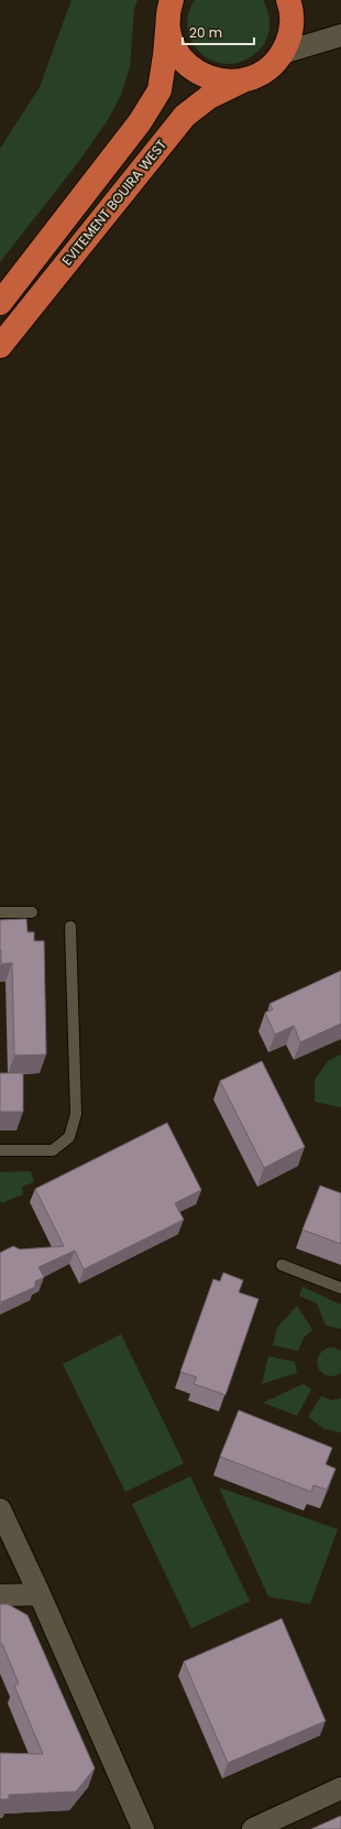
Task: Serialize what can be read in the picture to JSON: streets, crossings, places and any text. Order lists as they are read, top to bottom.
{
  "streets": {
    "highway": ["EVITEMENT BOUIRA WEST"]
  },
  "scale_bar": "20 m"
}
